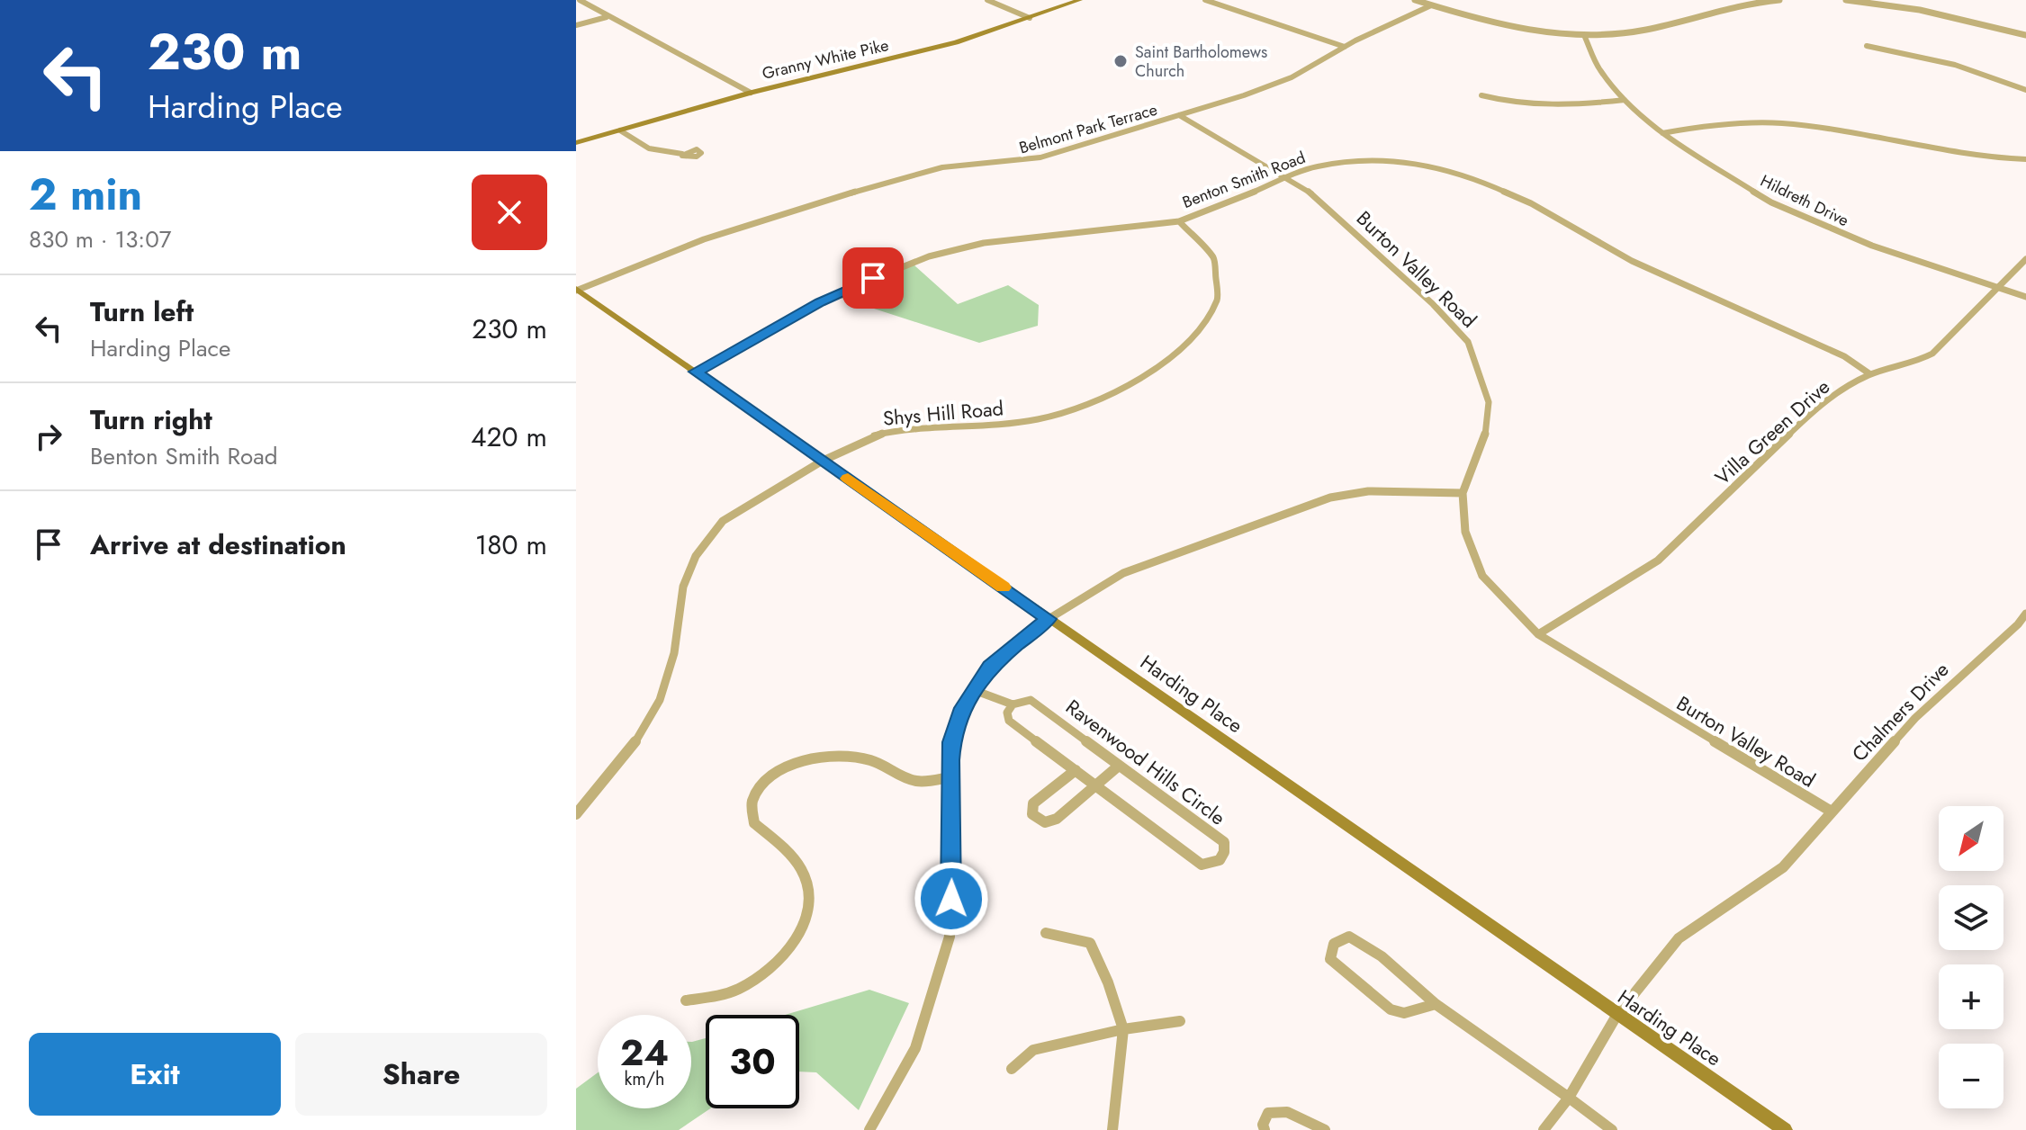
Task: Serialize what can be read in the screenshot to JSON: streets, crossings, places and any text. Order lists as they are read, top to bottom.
{
  "streets": {
    "main road": ["Granny White Pike", "Harding Place"],
    "street": [
      "Belmont Park Terrace",
      "Benton Smith Road",
      "Hildreth Drive",
      "Burton Valley Road",
      "Shys Hill Road",
      "Villa Green Drive",
      "Chalmers Drive",
      "Ravenwood Hills Circle"
    ]
  },
  "crossings": [
    ["Belmont Park Terrace", "Burton Valley Road"],
    ["Belmont Park Terrace", "Harding Place"],
    ["Benton Smith Road", "Burton Valley Road"],
    ["Benton Smith Road", "Shys Hill Road"],
    ["Benton Smith Road", "Villa Green Drive"],
    ["Benton Smith Road", "Harding Place"],
    ["Hildreth Drive", "Villa Green Drive"],
    ["Burton Valley Road", "Villa Green Drive"],
    ["Burton Valley Road", "Chalmers Drive"],
    ["Shys Hill Road", "Harding Place"],
    ["Harding Place", "Chalmers Drive"]
  ],
  "places": ["Saint Bartholomews Church"],
  "north": "bottom left",
  "page": {
    "turn": ["230 m", "Harding Place"],
    "heading": ["2 min", "830 m · 13:07"],
    "list": [
      {
        "name": "Turn left",
        "note": "Harding Place",
        "value": "230 m"
      },
      {
        "name": "Turn right",
        "note": "Benton Smith Road",
        "value": "420 m"
      },
      {
        "name": "Arrive at destination",
        "value": "180 m"
      }
    ],
    "map_buttons": ["+", "−"],
    "speed": "24 km/h",
    "limit": "30",
    "buttons": ["Exit", "Share"]
  }
}
